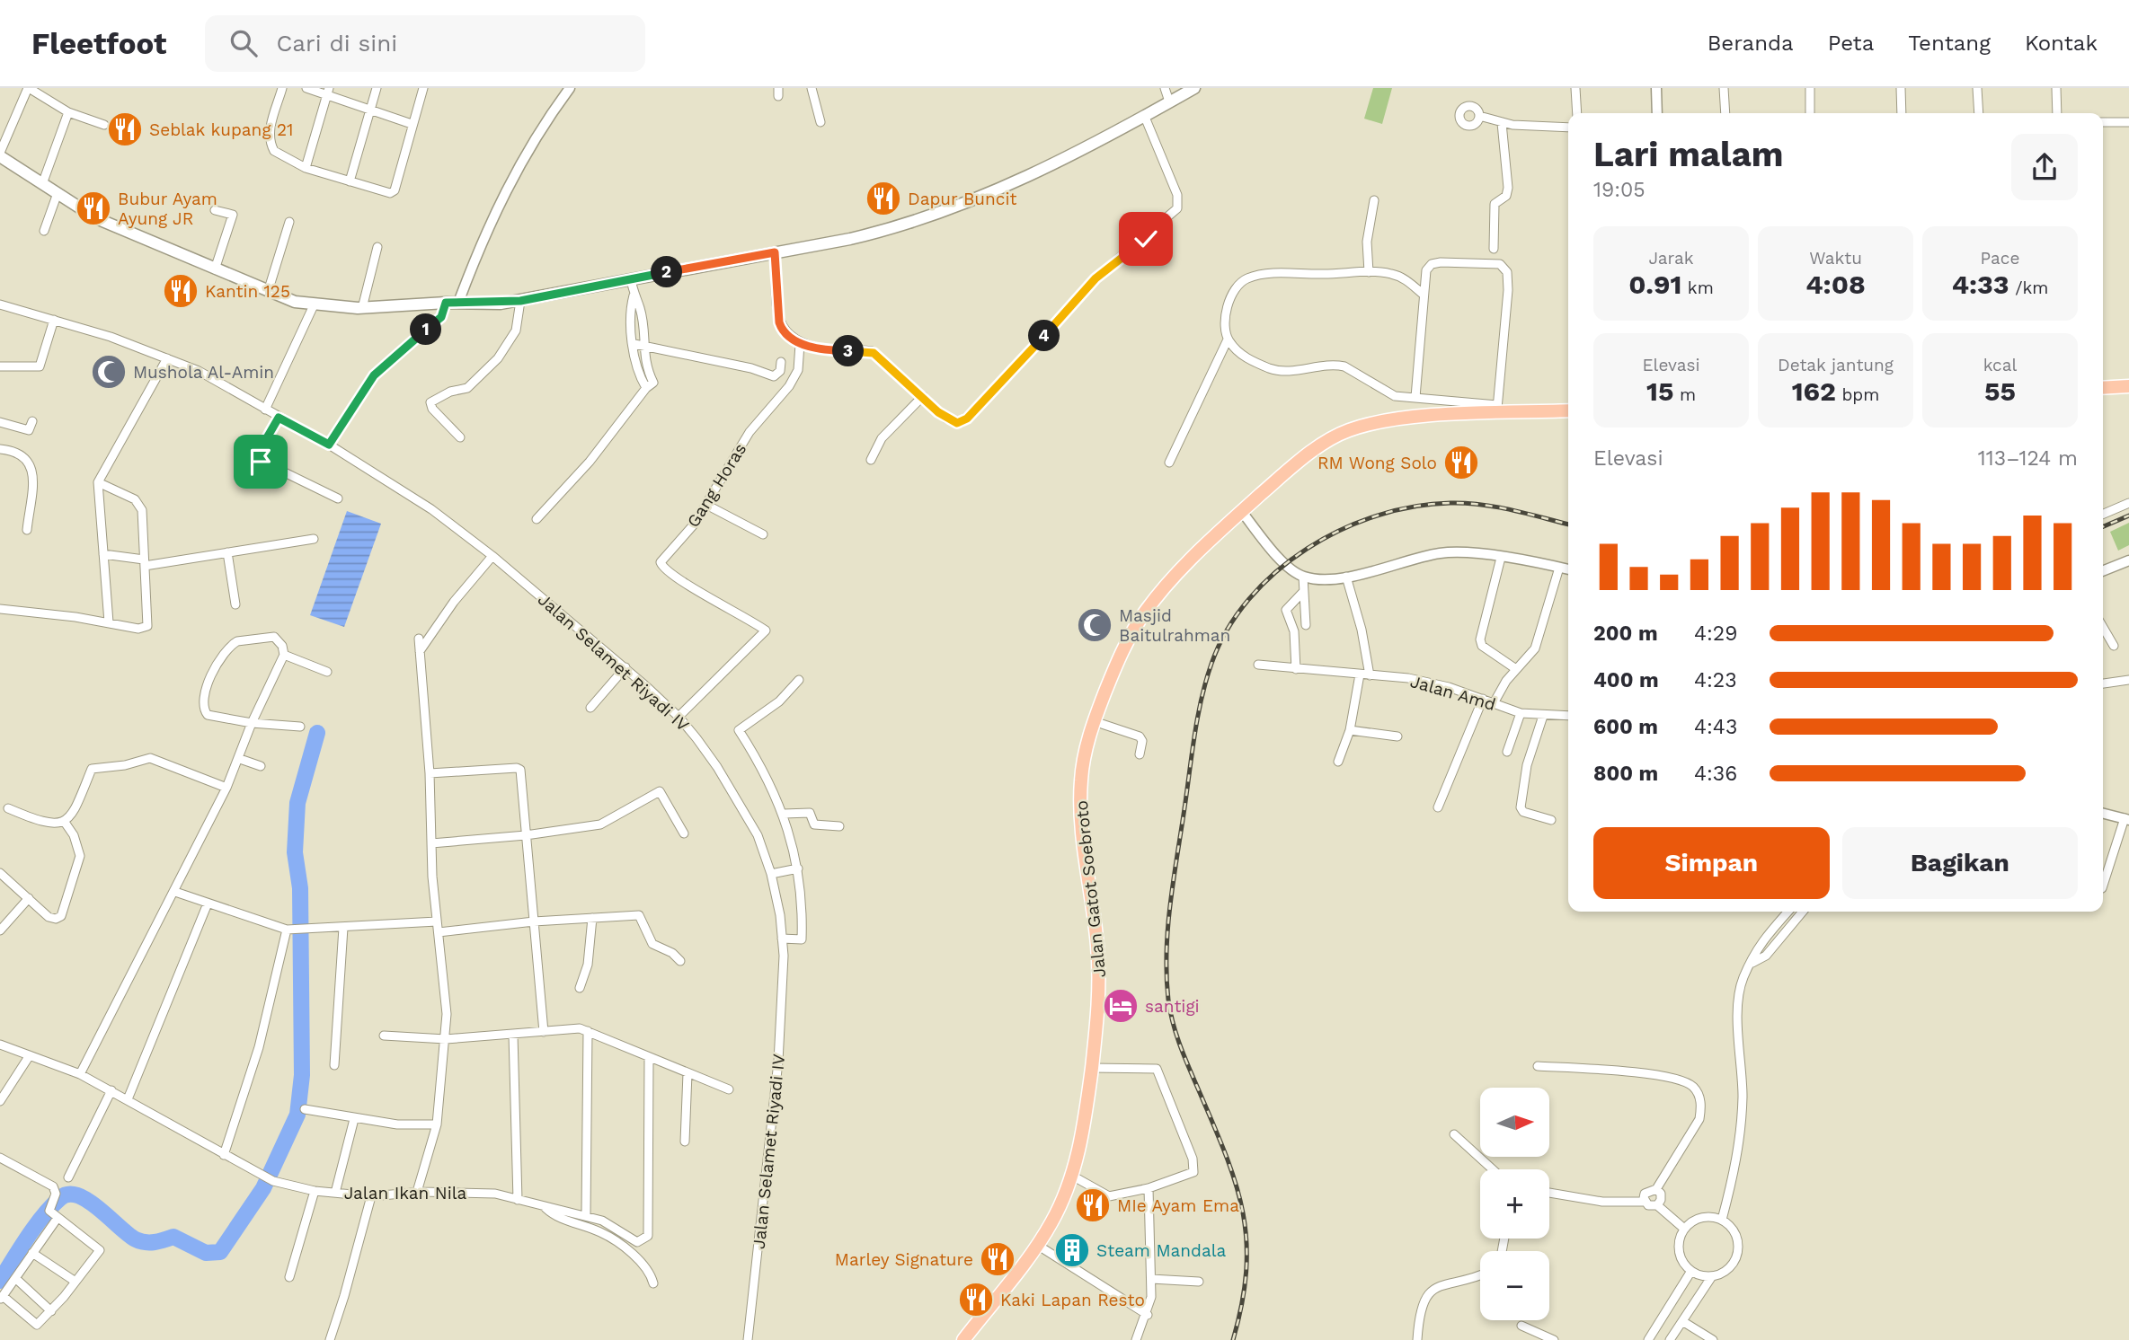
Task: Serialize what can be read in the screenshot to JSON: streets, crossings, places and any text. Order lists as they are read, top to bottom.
{
  "streets": {
    "main road": ["Jalan Gatot Soebroto"],
    "street": [
      "Gang Horas",
      "Jalan Selamet Riyadi IV",
      "Jalan Amd",
      "Jalan Ikan Nila"
    ]
  },
  "crossings": [
    ["Gang Horas", "Jalan Selamet Riyadi IV"]
  ],
  "places": {
    "restaurant": [
      "Seblak kupang 21",
      "Dapur Buncit",
      "Bubur Ayam Ayung JR",
      "Kantin 125",
      "RM Wong Solo",
      "MIe Ayam Ema",
      "Marley Signature",
      "Kaki Lapan Resto"
    ],
    "mosque": ["Mushola Al-Amin", "Masjid Baitulrahman"],
    "hotel": ["santigi"],
    "building": ["Steam Mandala"]
  },
  "north": "right",
  "page": {
    "header": "Fleetfoot",
    "search": "Cari di sini",
    "nav": [
      "Beranda",
      "Peta",
      "Tentang",
      "Kontak"
    ],
    "heading": ["Lari malam", "19:05"],
    "stats": [
      ["Jarak", "0.91 km"],
      ["Waktu", "4:08"],
      ["Pace", "4:33 /km"],
      ["Elevasi", "15 m"],
      ["Detak jantung", "162 bpm"],
      ["kcal", "55"]
    ],
    "pins": [
      "2",
      "1",
      "4",
      "3"
    ],
    "chart": ["Elevasi", "113–124 m"],
    "list": [
      {
        "name": "200 m",
        "note": "4:29"
      },
      {
        "name": "400 m",
        "note": "4:23"
      },
      {
        "name": "600 m",
        "note": "4:43"
      },
      {
        "name": "800 m",
        "note": "4:36"
      }
    ],
    "buttons": ["Simpan", "Bagikan"],
    "map_buttons": ["+", "−"]
  }
}
